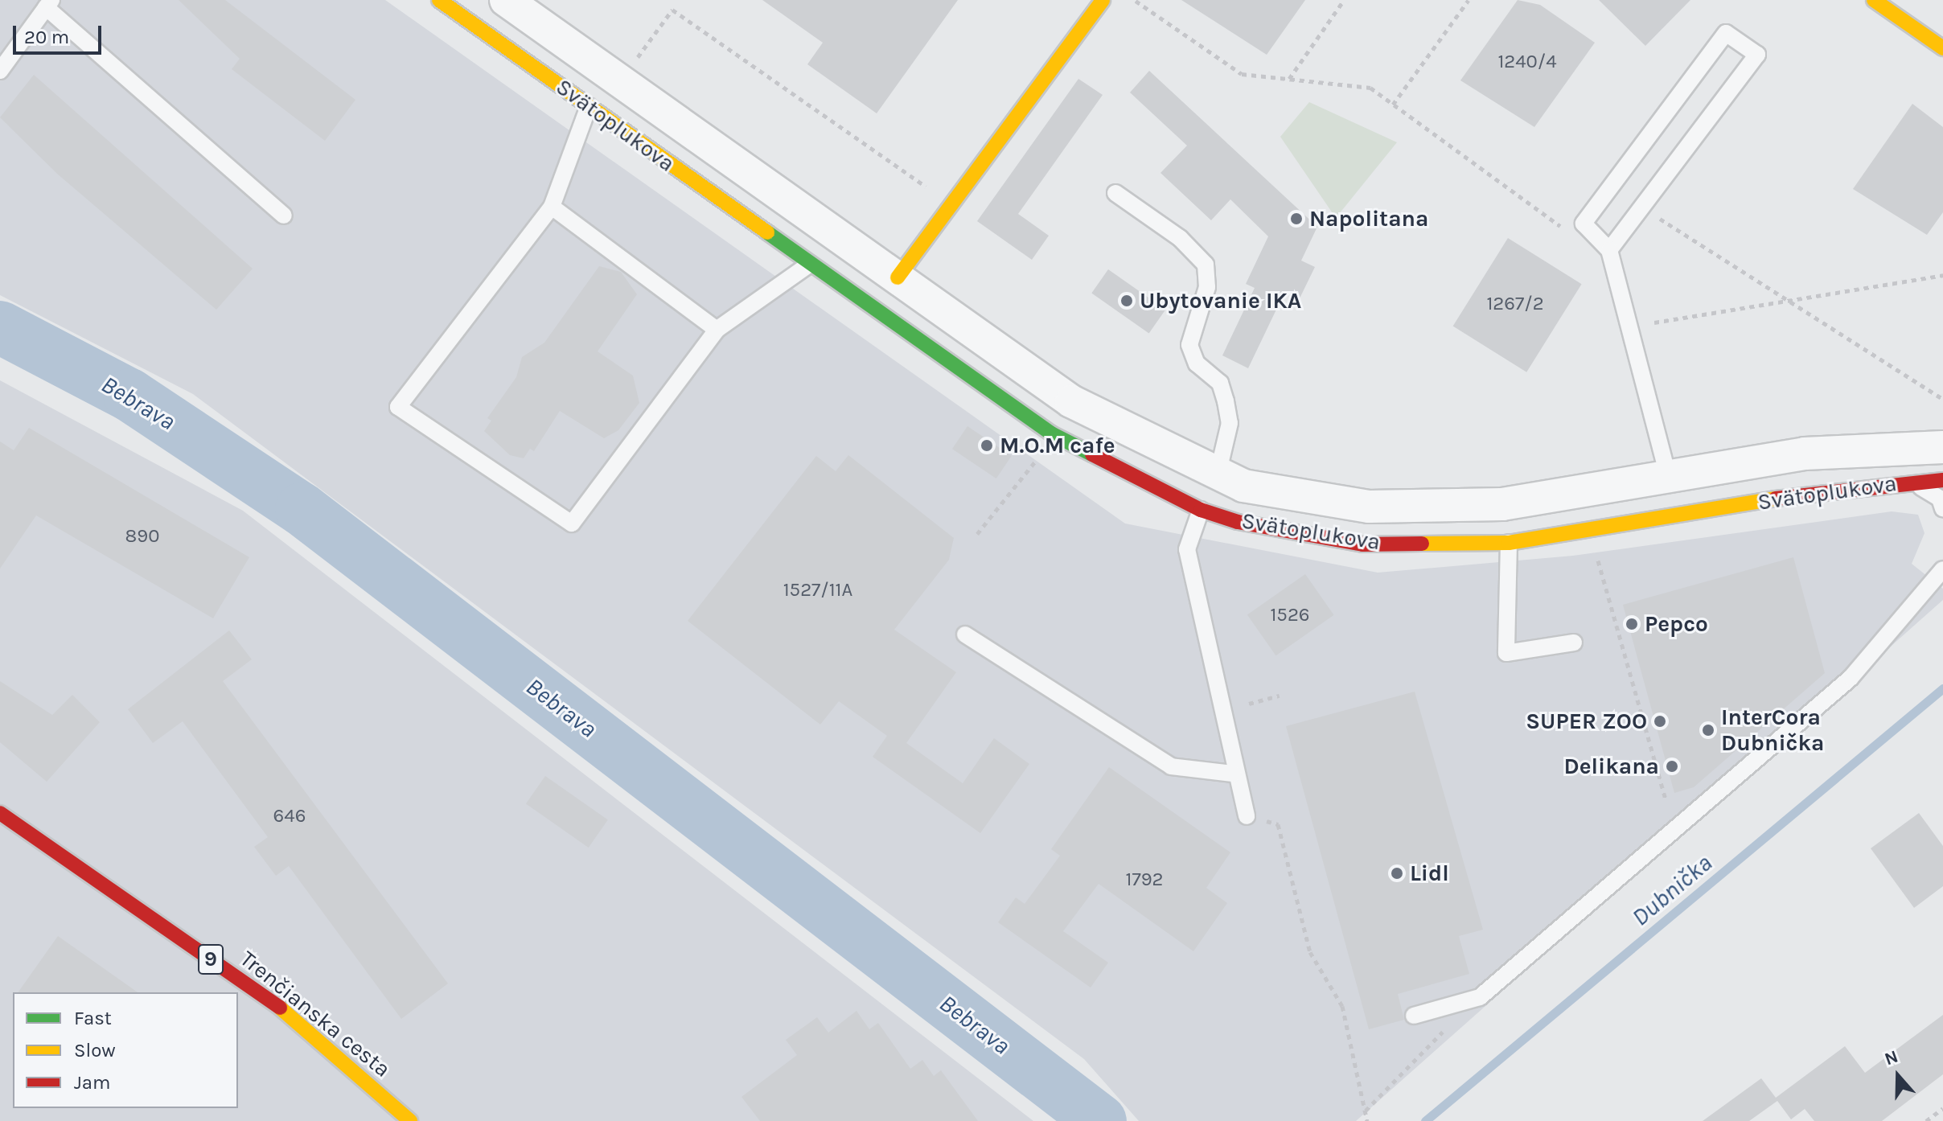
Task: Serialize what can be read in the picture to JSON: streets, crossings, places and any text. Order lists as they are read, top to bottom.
{
  "streets": {
    "street": ["Svätoplukova", "9", "Trenčianska cesta"]
  },
  "water": ["Bebrava", "Dubnička"],
  "places": [
    "Napolitana",
    "Ubytovanie IKA",
    "M.O.M cafe",
    "Pepco",
    "SUPER ZOO",
    "InterCora Dubnička",
    "Delikana",
    "Lidl"
  ],
  "house_numbers": [
    "1240/4",
    "1267/2",
    "890",
    "1527/11A",
    "1526",
    "646",
    "1792"
  ],
  "legend": ["Fast", "Slow", "Jam"],
  "scale_bar": "20 m",
  "north": "top"
}
